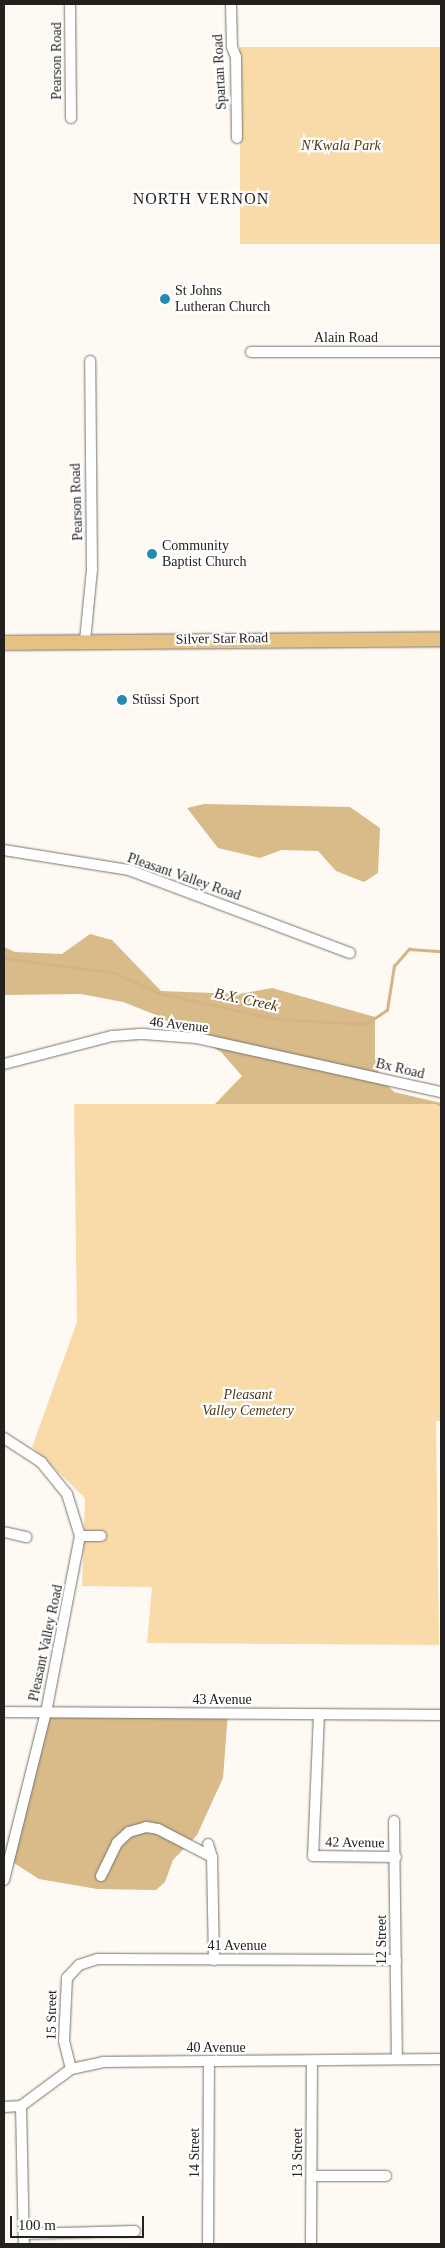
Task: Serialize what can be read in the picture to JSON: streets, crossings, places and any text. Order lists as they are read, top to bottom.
{
  "streets": {
    "main road": ["Silver Star Road"],
    "street": [
      "Pearson Road",
      "Spartan Road",
      "Alain Road",
      "Pleasant Valley Road",
      "46 Avenue",
      "Bx Road",
      "43 Avenue",
      "42 Avenue",
      "12 Street",
      "41 Avenue",
      "15 Street",
      "40 Avenue",
      "14 Street",
      "13 Street"
    ]
  },
  "crossings": [
    ["Pearson Road", "Silver Star Road"],
    ["Pleasant Valley Road", "43 Avenue"],
    ["46 Avenue", "Bx Road"],
    ["43 Avenue", "42 Avenue"],
    ["42 Avenue", "12 Street"],
    ["12 Street", "41 Avenue"],
    ["12 Street", "40 Avenue"],
    ["41 Avenue", "15 Street"],
    ["15 Street", "40 Avenue"],
    ["40 Avenue", "14 Street"],
    ["40 Avenue", "13 Street"]
  ],
  "districts": ["NORTH VERNON"],
  "water": ["B.X. Creek"],
  "parks": ["N'Kwala Park", "Pleasant Valley Cemetery"],
  "places": ["St Johns Lutheran Church", "Community Baptist Church", "Stüssi Sport"],
  "scale_bar": "100 m"
}
